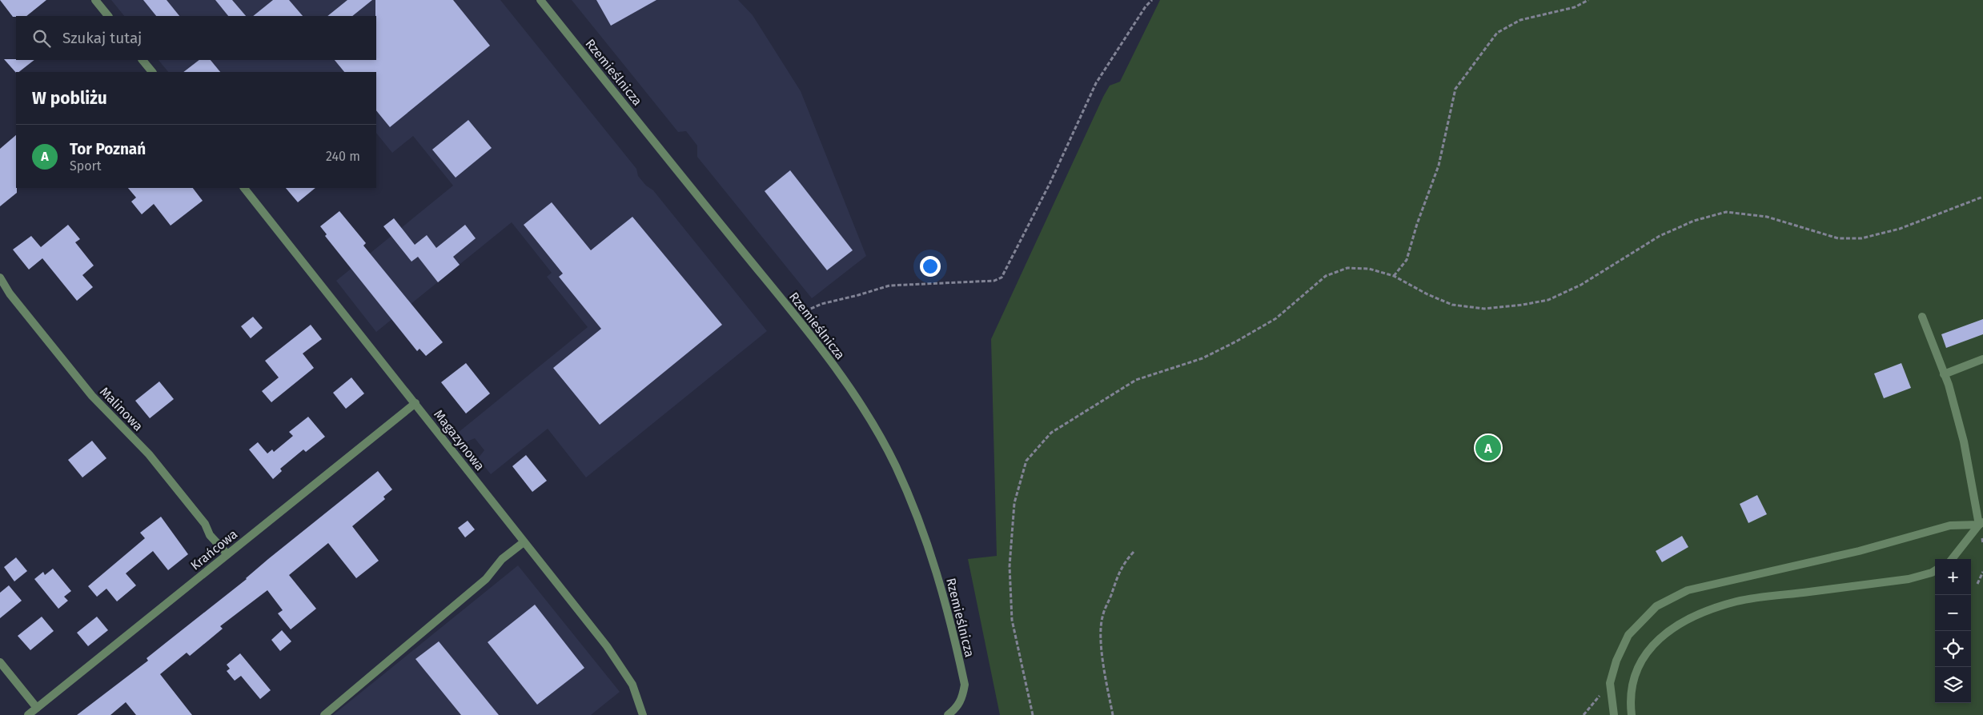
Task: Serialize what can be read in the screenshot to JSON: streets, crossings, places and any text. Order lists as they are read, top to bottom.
{
  "streets": {
    "street": [
      "Rzemieślnicza",
      "Malinowa",
      "Magazynowa",
      "Krańcowa"
    ]
  },
  "crossings": [
    ["Malinowa", "Krańcowa"],
    ["Magazynowa", "Krańcowa"]
  ],
  "page": {
    "search": "Szukaj tutaj",
    "heading": "W pobliżu",
    "list": [
      {
        "mark": "A",
        "name": "Tor Poznań",
        "note": "Sport",
        "value": "240 m"
      }
    ],
    "pins": "A",
    "map_buttons": ["+", "−"]
  }
}
